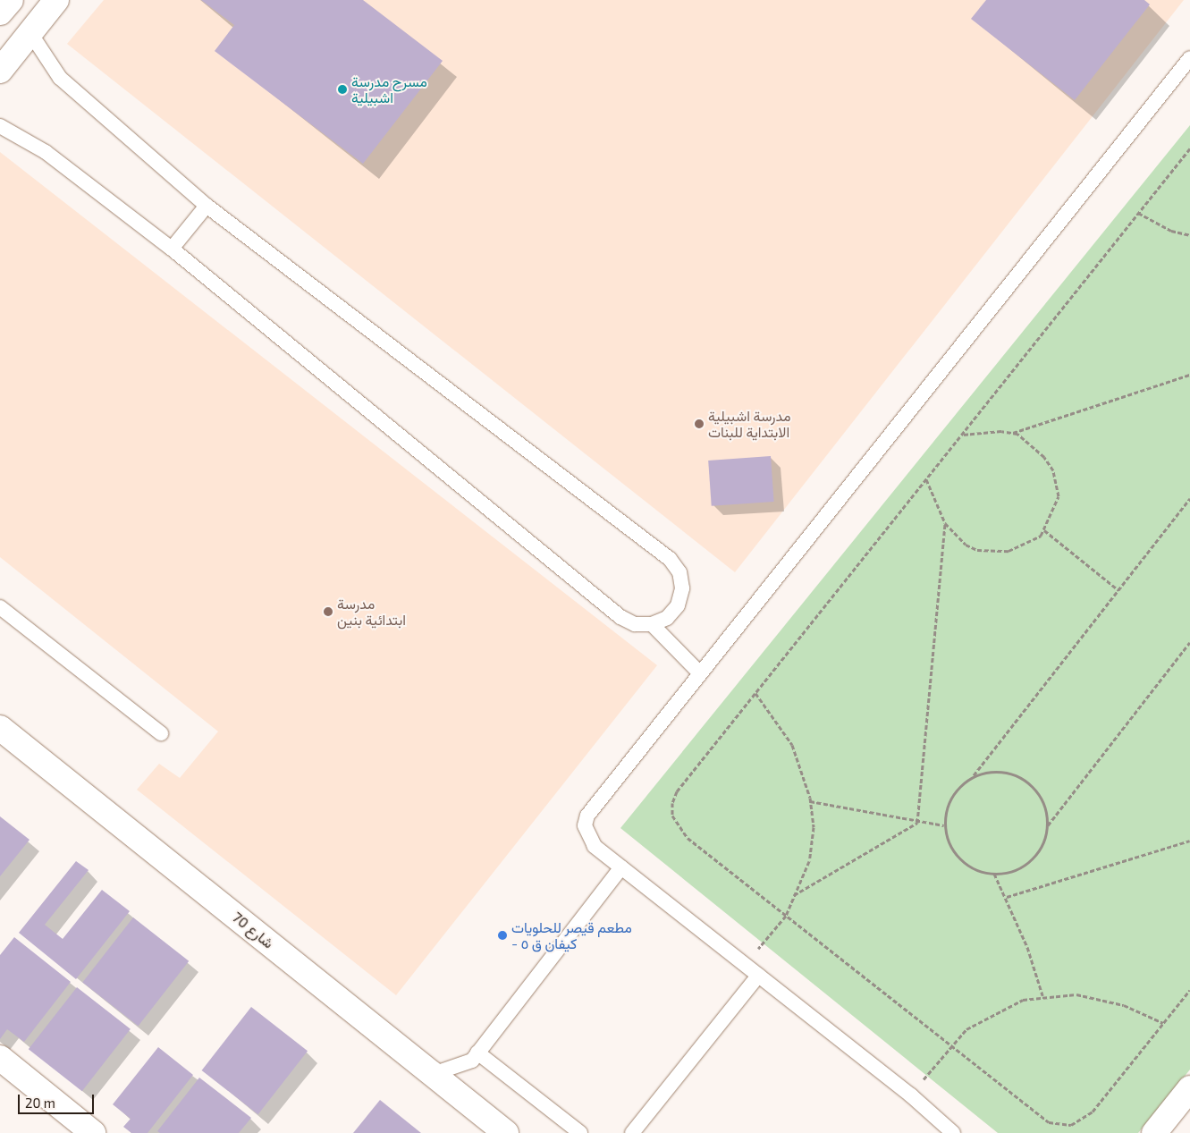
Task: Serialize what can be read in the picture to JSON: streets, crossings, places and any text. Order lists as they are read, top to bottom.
{
  "streets": {
    "street": ["شارع 70"]
  },
  "places": [
    "مسرح مدرسة اشبيلية",
    "مدرسة اشبيلية الابتداية للبنات",
    "مدرسة ابتدائية بنين",
    "مطعم قيصر للحلويات - كيفان ق ٥"
  ],
  "scale_bar": "20 m"
}
